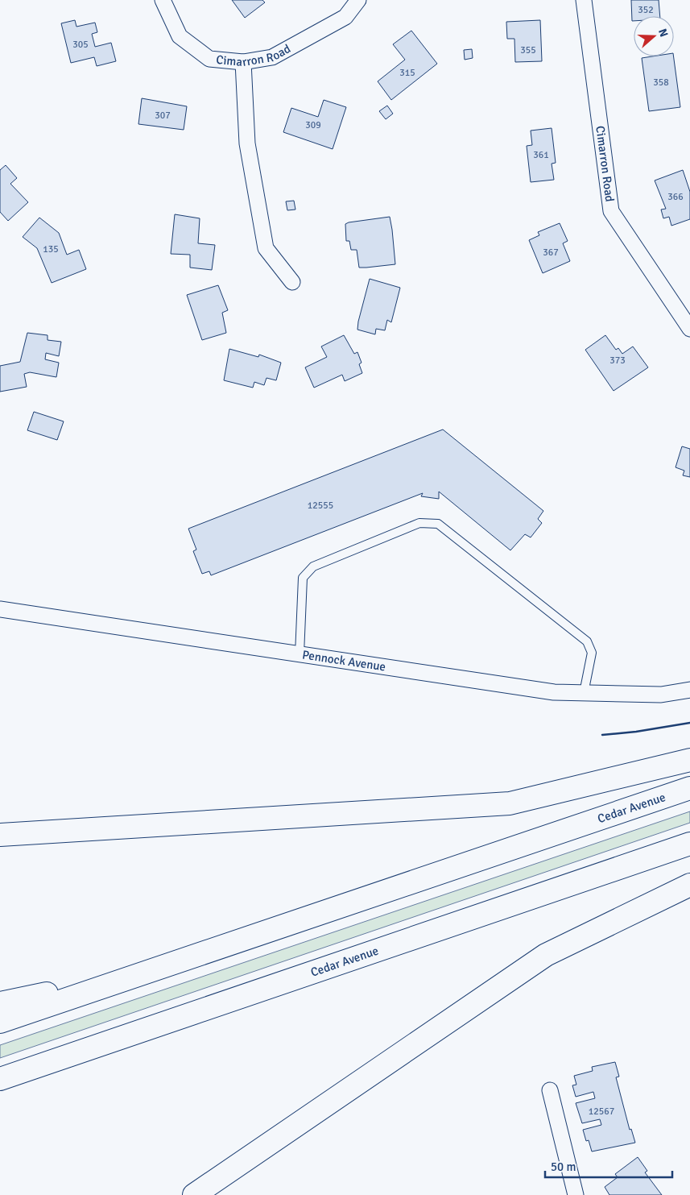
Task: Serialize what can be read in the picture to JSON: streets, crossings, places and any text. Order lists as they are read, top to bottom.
{
  "streets": {
    "highway": ["Cedar Avenue"],
    "street": ["Cimarron Road", "Pennock Avenue"]
  },
  "house_numbers": [
    "352",
    "305",
    "355",
    "315",
    "358",
    "307",
    "309",
    "361",
    "366",
    "135",
    "367",
    "373",
    "12555",
    "12567"
  ],
  "scale_bar": "50 m",
  "north": "right"
}
